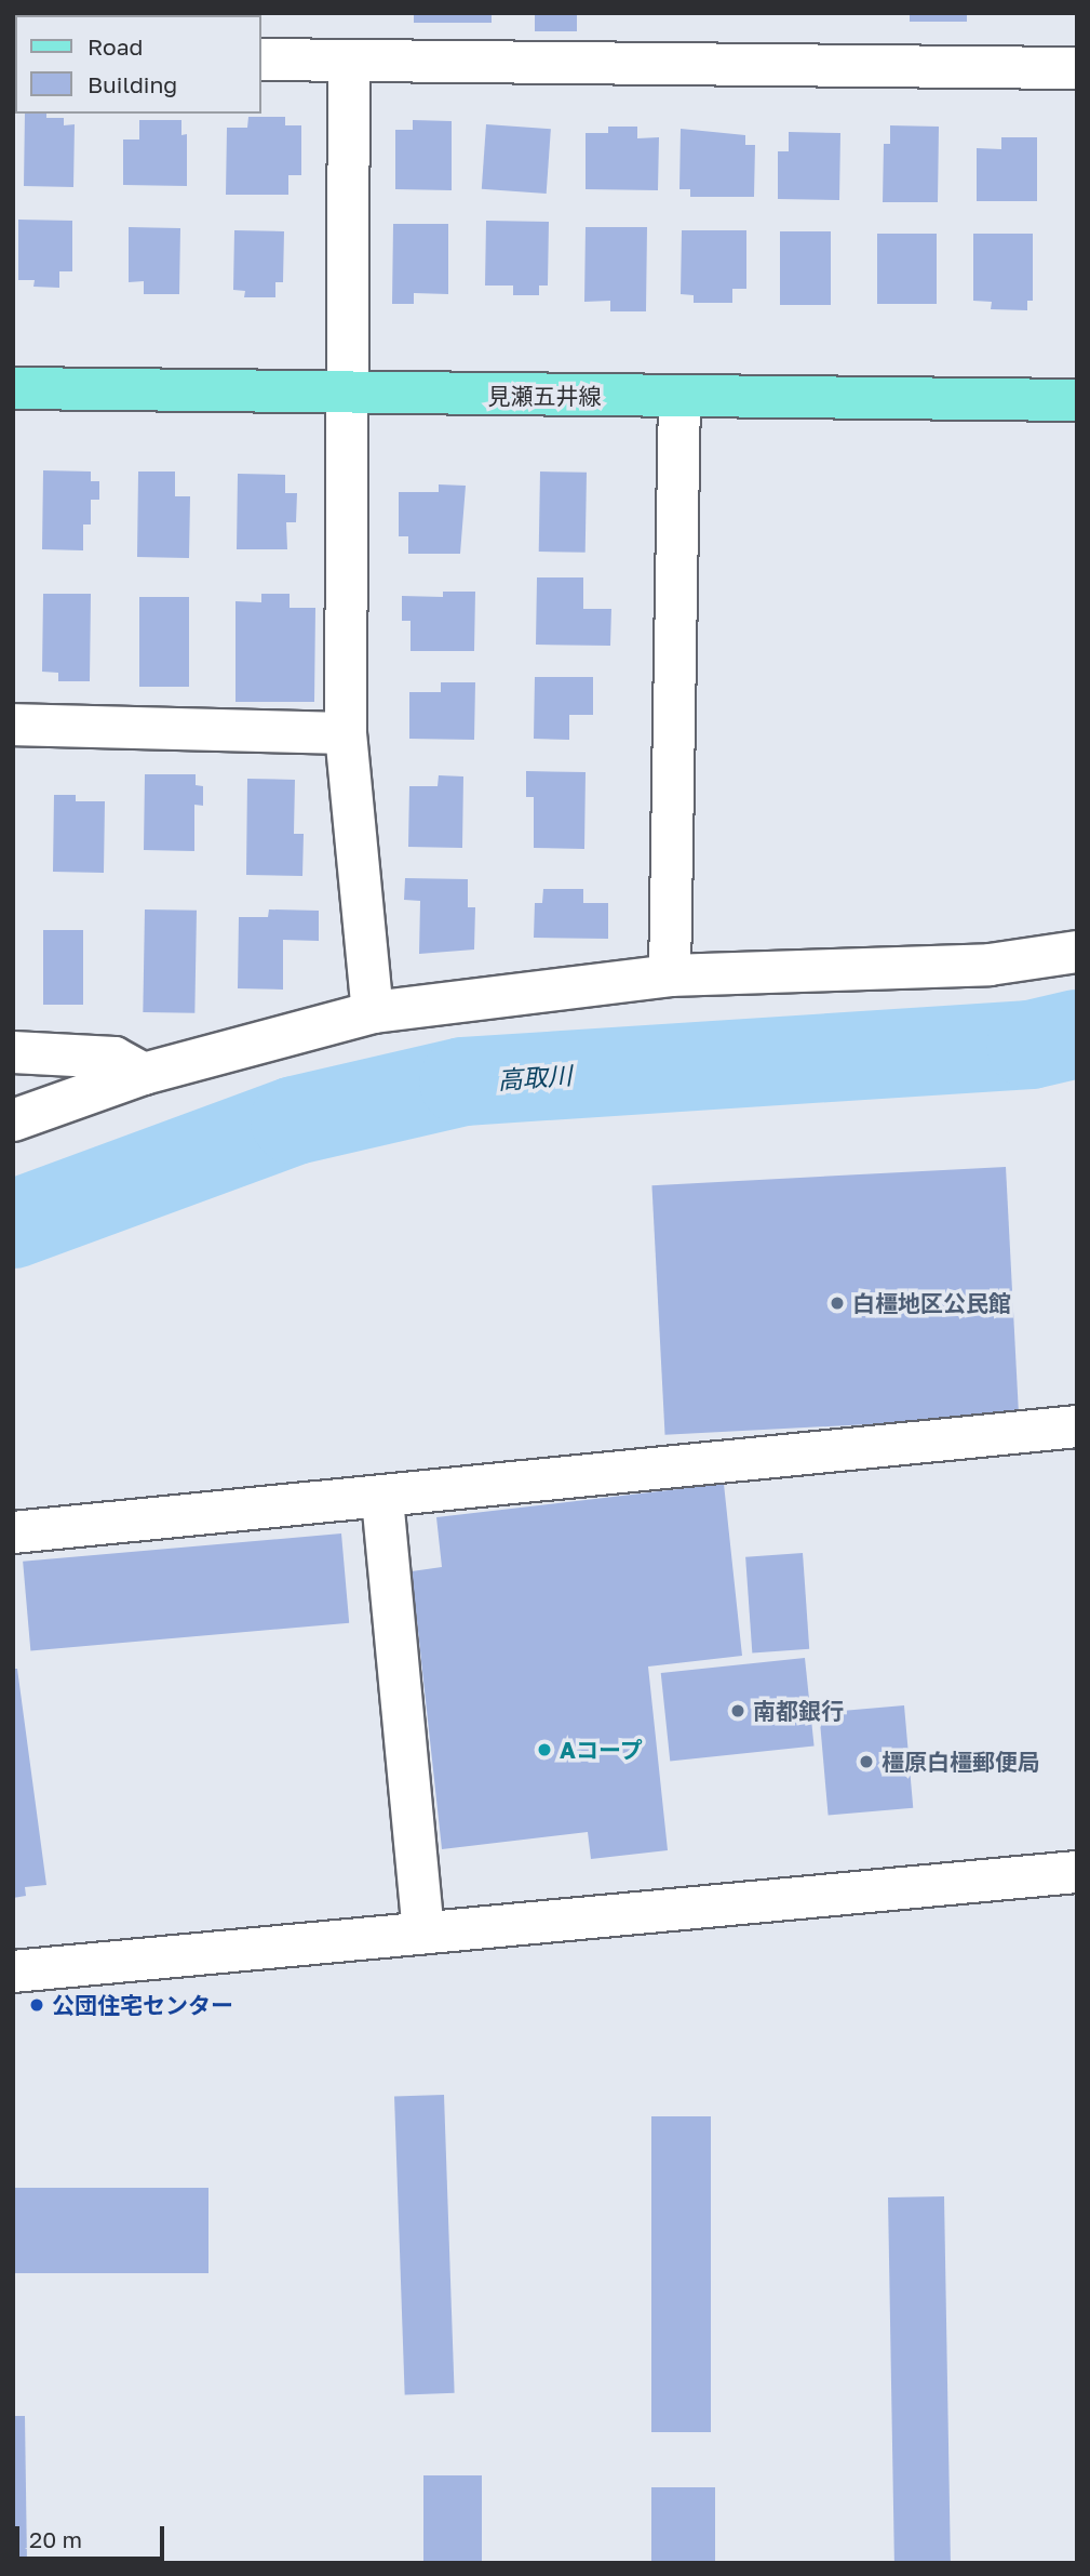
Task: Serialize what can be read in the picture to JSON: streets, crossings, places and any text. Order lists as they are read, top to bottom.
{
  "streets": {
    "main road": ["見瀬五井線"]
  },
  "water": ["高取川"],
  "places": [
    "白橿地区公民館",
    "南都銀行",
    "Aコープ",
    "橿原白橿郵便局",
    "公団住宅センター"
  ],
  "legend": ["Road", "Building"],
  "scale_bar": "20 m"
}
